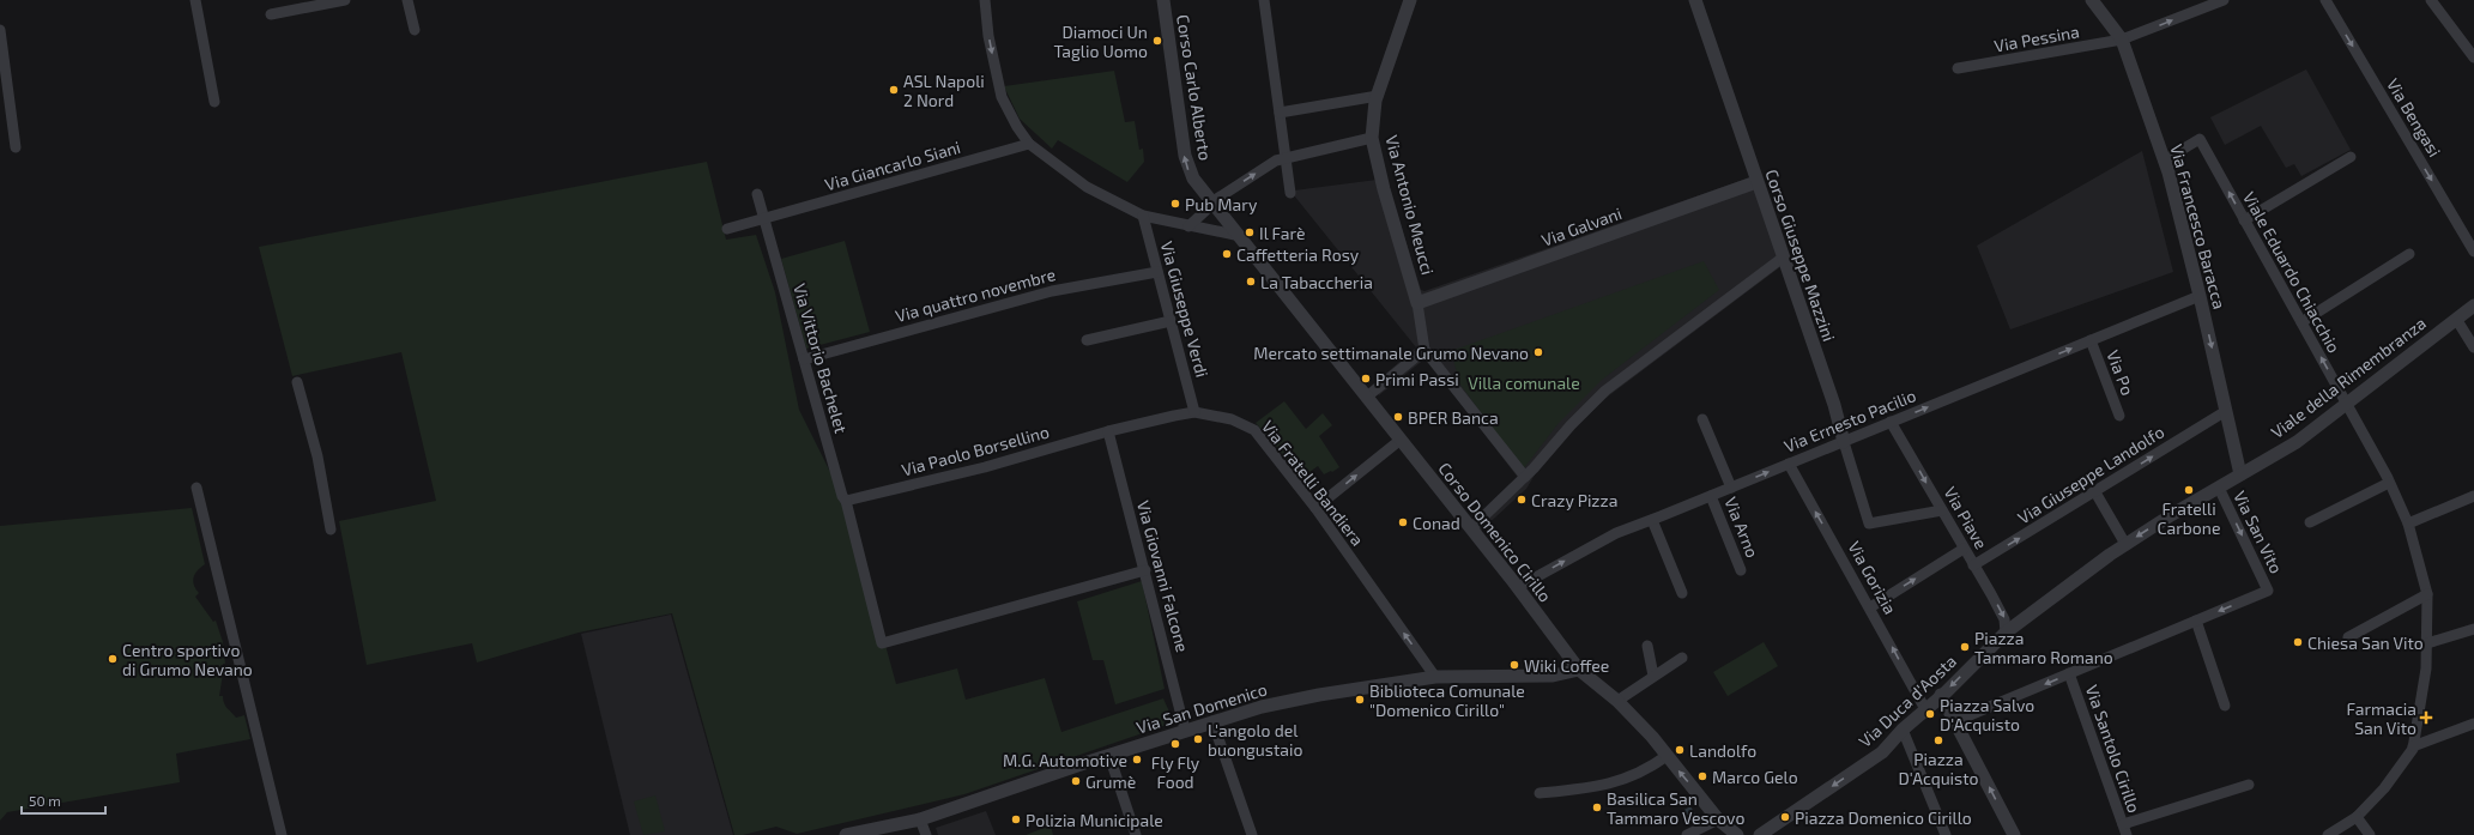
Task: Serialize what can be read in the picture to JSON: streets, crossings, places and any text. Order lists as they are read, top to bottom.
{
  "streets": {
    "street": [
      "Via Pessina",
      "Corso Carlo Alberto",
      "Via Bengasi",
      "Via Giancarlo Siani",
      "Via Antonio Meucci",
      "Via Galvani",
      "Via Francesco Baracca",
      "Corso Giuseppe Mazzini",
      "Viale Eduardo Chiacchio",
      "Via quattro novembre",
      "Via Giuseppe Verdi",
      "Via Vittorio Bachelet",
      "Via Po",
      "Viale della Rimembranza",
      "Via Ernesto Pacilio",
      "Via Paolo Borsellino",
      "Via Giuseppe Landolfo",
      "Via Fratelli Bandiera",
      "Via Piave",
      "Via Arno",
      "Corso Domenico Cirillo",
      "Via San Vito",
      "Via Giovanni Falcone",
      "Via Gorizia",
      "Via Duca d'Aosta",
      "Via San Domenico",
      "Via Santolo Cirillo"
    ]
  },
  "crossings": [
    ["Via Pessina", "Via Francesco Baracca"],
    ["Corso Carlo Alberto", "Corso Domenico Cirillo"],
    ["Via Giancarlo Siani", "Via Vittorio Bachelet"],
    ["Via Antonio Meucci", "Via Galvani"],
    ["Via Galvani", "Corso Giuseppe Mazzini"],
    ["Via Francesco Baracca", "Viale Eduardo Chiacchio"],
    ["Via Francesco Baracca", "Viale della Rimembranza"],
    ["Via Francesco Baracca", "Via Ernesto Pacilio"],
    ["Via Francesco Baracca", "Via Giuseppe Landolfo"],
    ["Via Francesco Baracca", "Via Duca d'Aosta"],
    ["Corso Giuseppe Mazzini", "Via Ernesto Pacilio"],
    ["Corso Giuseppe Mazzini", "Via Piave"],
    ["Viale Eduardo Chiacchio", "Viale della Rimembranza"],
    ["Via quattro novembre", "Via Giuseppe Verdi"],
    ["Via quattro novembre", "Via Vittorio Bachelet"],
    ["Via Giuseppe Verdi", "Via Fratelli Bandiera"],
    ["Via Vittorio Bachelet", "Via Paolo Borsellino"],
    ["Via Vittorio Bachelet", "Via Giovanni Falcone"],
    ["Via Po", "Via Ernesto Pacilio"],
    ["Viale della Rimembranza", "Via Duca d'Aosta"],
    ["Via Ernesto Pacilio", "Via Piave"],
    ["Via Ernesto Pacilio", "Via Arno"],
    ["Via Ernesto Pacilio", "Corso Domenico Cirillo"],
    ["Via Ernesto Pacilio", "Via Gorizia"],
    ["Via Paolo Borsellino", "Via Fratelli Bandiera"],
    ["Via Paolo Borsellino", "Via Giovanni Falcone"],
    ["Via Giuseppe Landolfo", "Via Piave"],
    ["Via Fratelli Bandiera", "Via Giovanni Falcone"],
    ["Via Fratelli Bandiera", "Via San Domenico"],
    ["Via Piave", "Via Duca d'Aosta"],
    ["Corso Domenico Cirillo", "Via San Domenico"],
    ["Via San Vito", "Via Duca d'Aosta"],
    ["Via Giovanni Falcone", "Via San Domenico"],
    ["Via Gorizia", "Via Duca d'Aosta"]
  ],
  "one_way": [
    "Via Pessina",
    "Via Bengasi",
    "Via Ernesto Pacilio",
    "Via Giuseppe Landolfo",
    "Via Fratelli Bandiera",
    "Via Piave",
    "Via Gorizia"
  ],
  "parks": ["Villa comunale"],
  "places": {
    "other": [
      "Diamoci Un Taglio Uomo",
      "ASL Napoli 2 Nord",
      "Pub Mary",
      "Il Farè",
      "Caffetteria Rosy",
      "La Tabaccheria",
      "Mercato settimanale Grumo Nevano",
      "Primi Passi",
      "BPER Banca",
      "Fratelli Carbone",
      "Crazy Pizza",
      "Conad",
      "Chiesa San Vito",
      "Piazza Tammaro Romano",
      "Centro sportivo di Grumo Nevano",
      "Wiki Coffee",
      "Biblioteca Comunale \"Domenico Cirillo\"",
      "Piazza Salvo D'Acquisto",
      "L'angolo del buongustaio",
      "Piazza D'Acquisto",
      "Fly Fly Food",
      "Landolfo",
      "M.G. Automotive",
      "Marco Gelo",
      "Grumè",
      "Basilica San Tammaro Vescovo",
      "Piazza Domenico Cirillo",
      "Polizia Municipale"
    ],
    "health": ["Farmacia San Vito"]
  },
  "scale_bar": "50 m"
}
